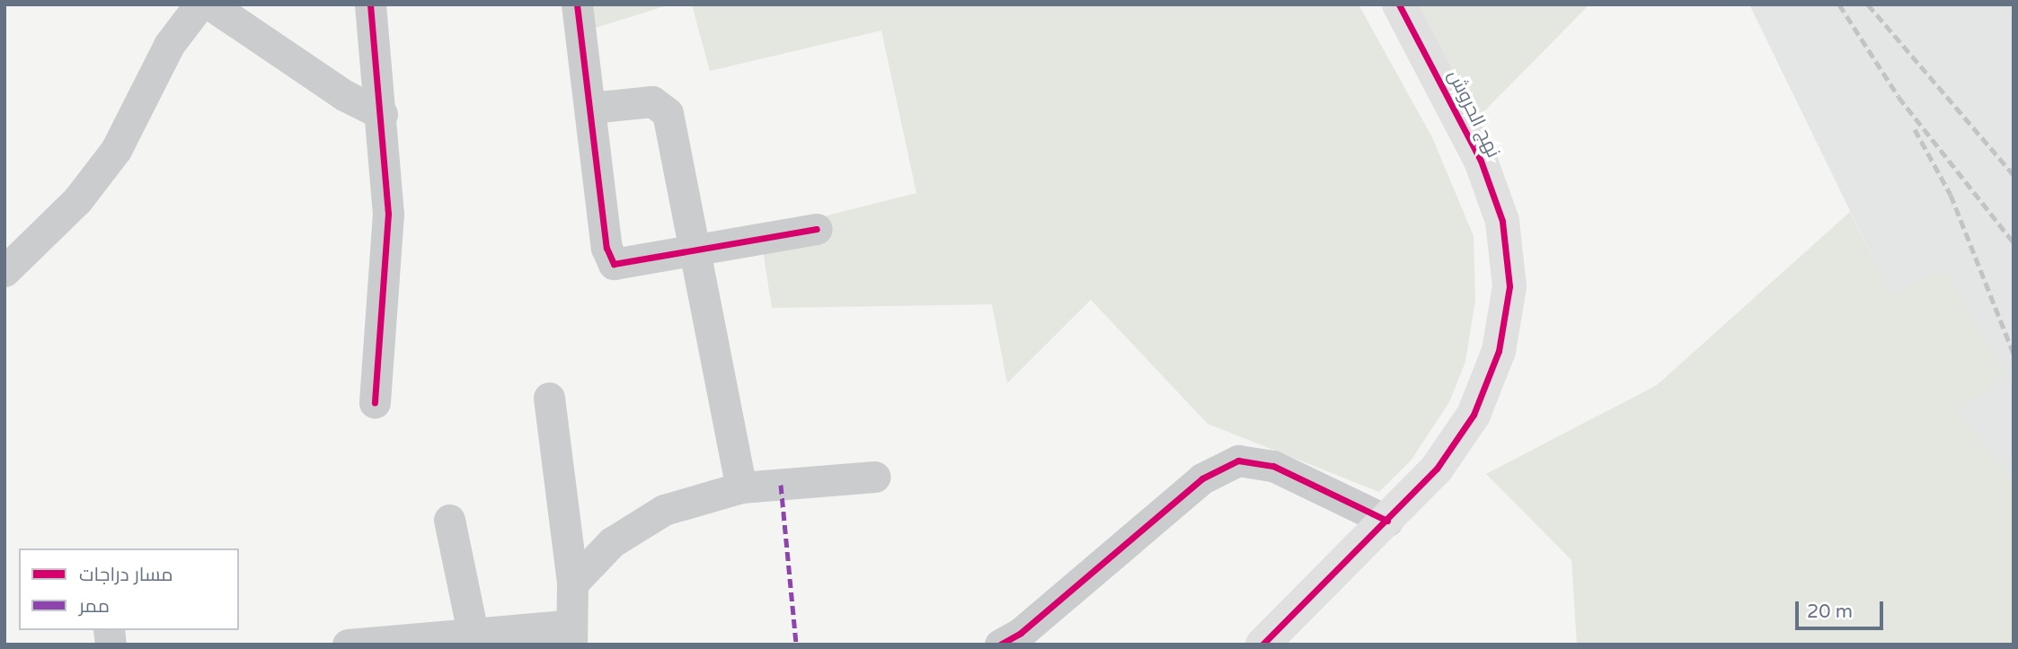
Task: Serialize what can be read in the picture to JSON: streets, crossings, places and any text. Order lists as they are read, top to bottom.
{
  "streets": {
    "street": ["نهج الحروش"]
  },
  "legend": ["مسار دراجات", "ممر"],
  "scale_bar": "20 m"
}
